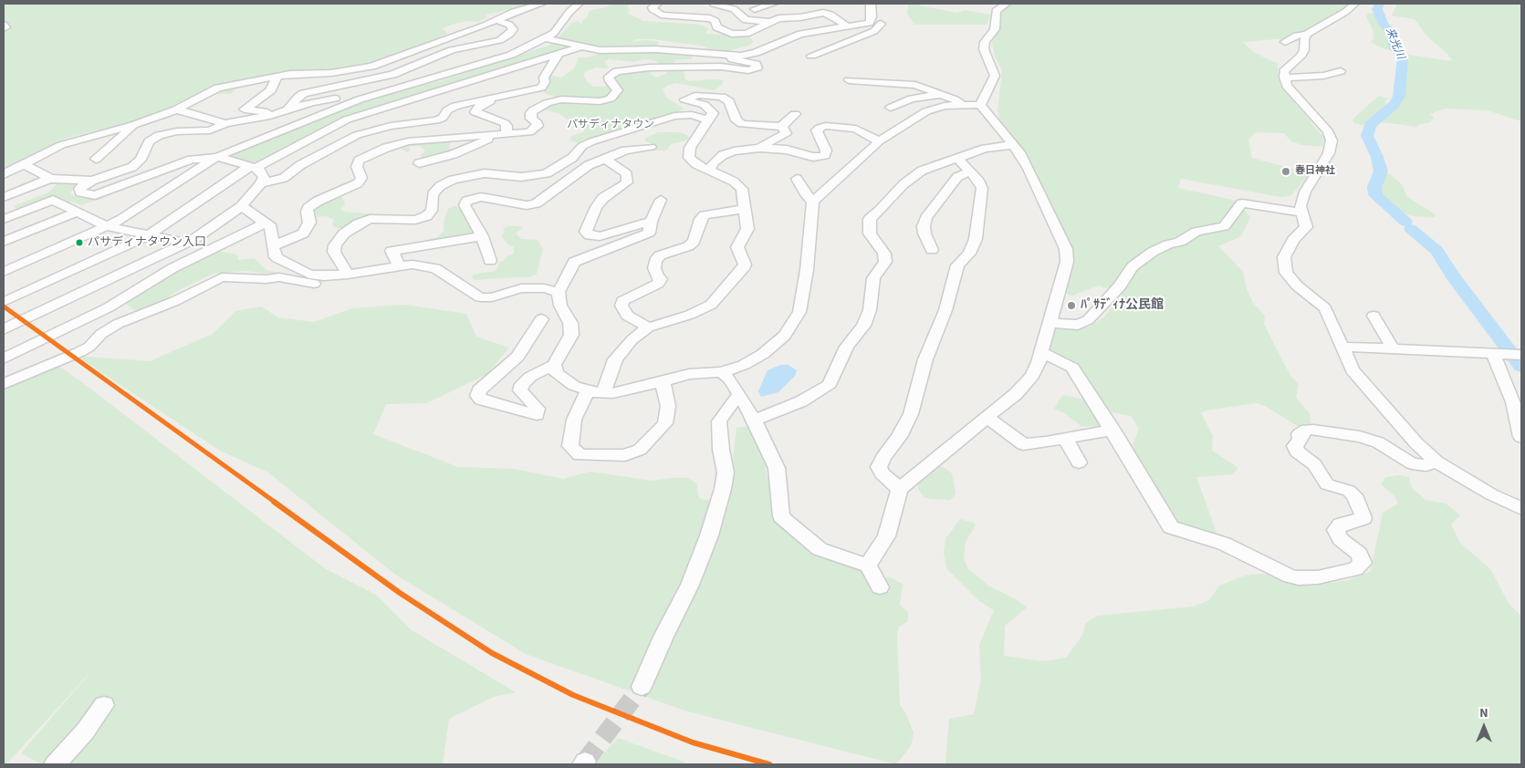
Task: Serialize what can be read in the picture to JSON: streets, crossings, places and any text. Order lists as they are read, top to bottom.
{
  "districts": ["パサディナタウン"],
  "water": ["来光川"],
  "places": ["春日神社", "パサディナタウン入口", "ﾊﾟｻﾃﾞｨﾅ公民館"],
  "north": "top"
}
